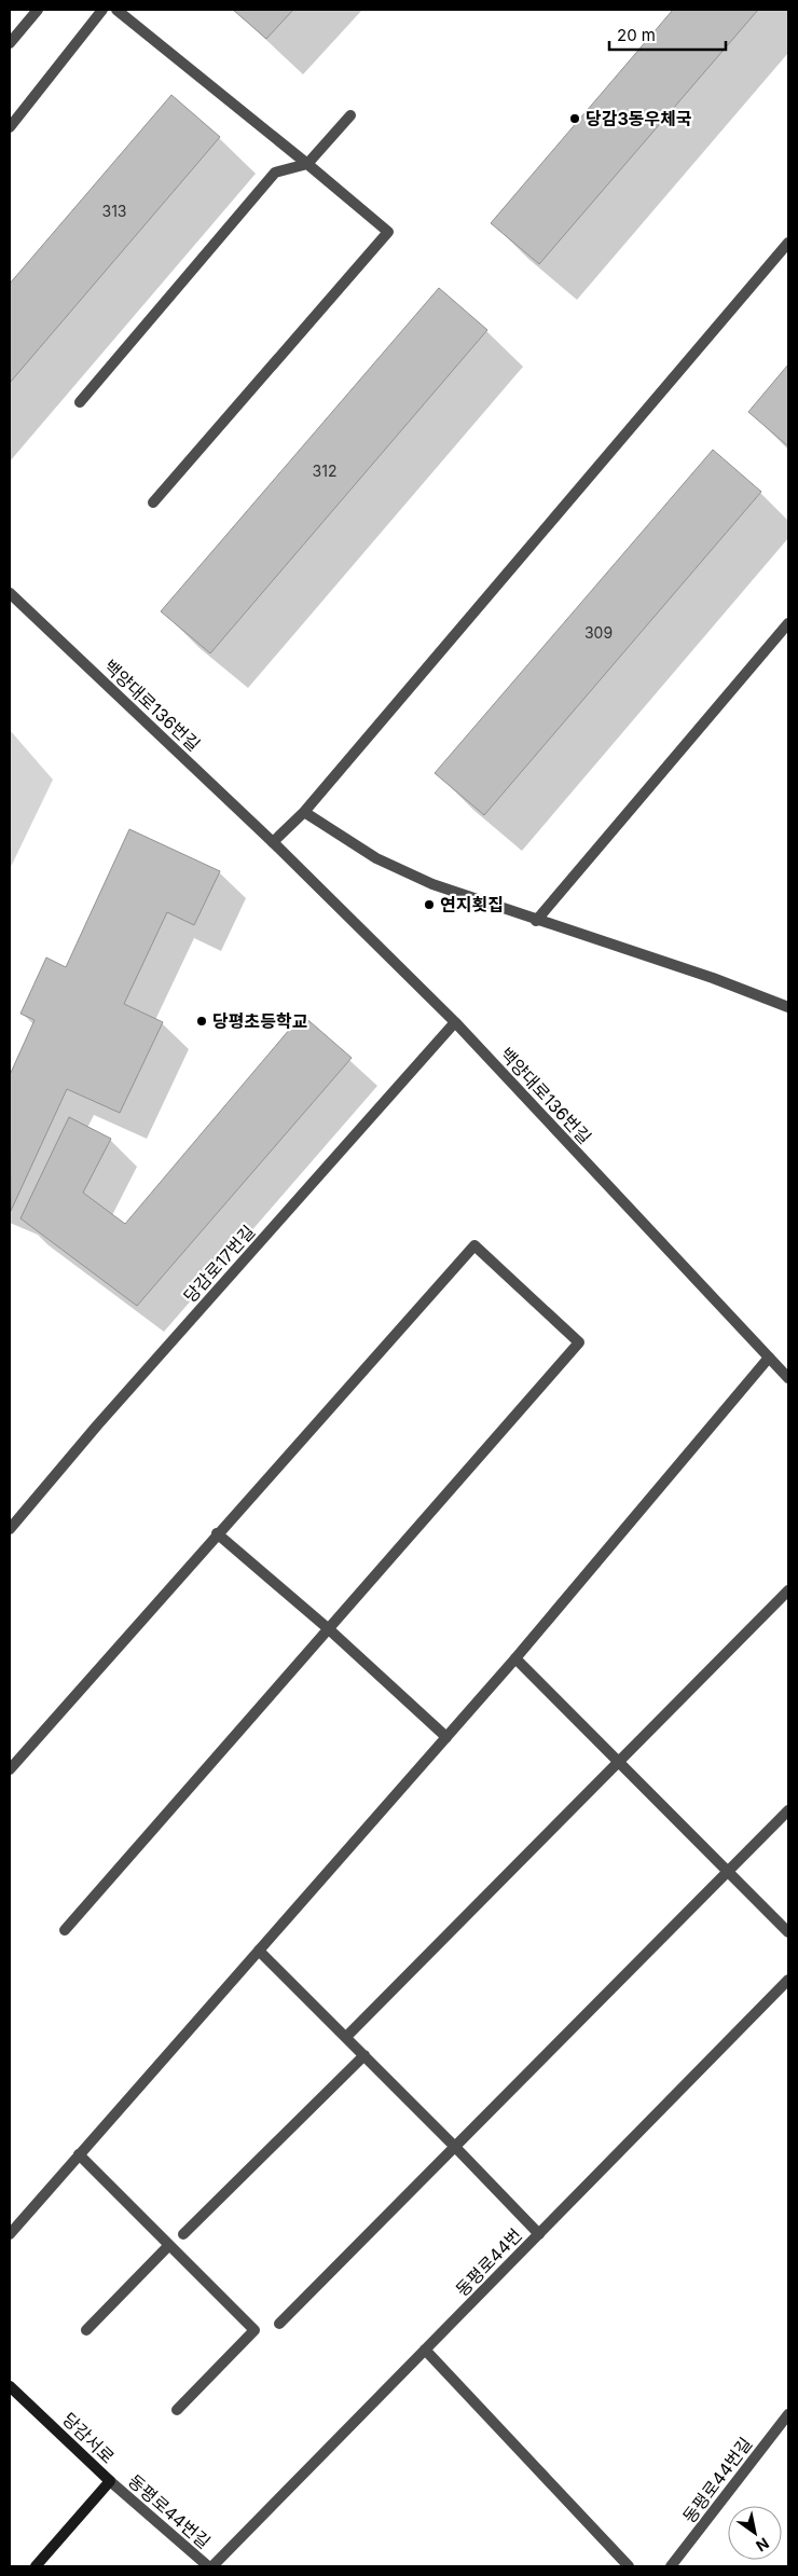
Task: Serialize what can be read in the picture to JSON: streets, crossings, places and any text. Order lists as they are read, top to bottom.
{
  "streets": {
    "main road": ["당감서로"],
    "street": [
      "백양대로136번길",
      "당감로17번길",
      "동평로44번",
      "동평로44번길"
    ]
  },
  "crossings": [
    ["백양대로136번길", "당감로17번길"],
    ["당감서로", "동평로44번길"]
  ],
  "places": ["당감3동우체국", "연지횟집", "당평초등학교"],
  "house_numbers": ["313", "312", "309"],
  "scale_bar": "20 m",
  "north": "bottom right"
}
